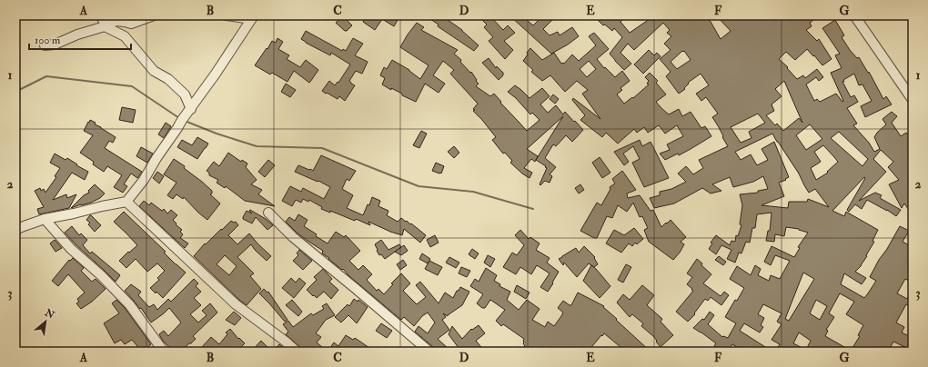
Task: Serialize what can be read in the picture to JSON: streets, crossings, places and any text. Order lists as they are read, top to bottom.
{
  "scale_bar": "100 m",
  "north": "top right",
  "grid": {
    "columns": [
      "A",
      "B",
      "C",
      "D",
      "E",
      "F",
      "G"
    ],
    "rows": ["1", "2", "3"]
  }
}
